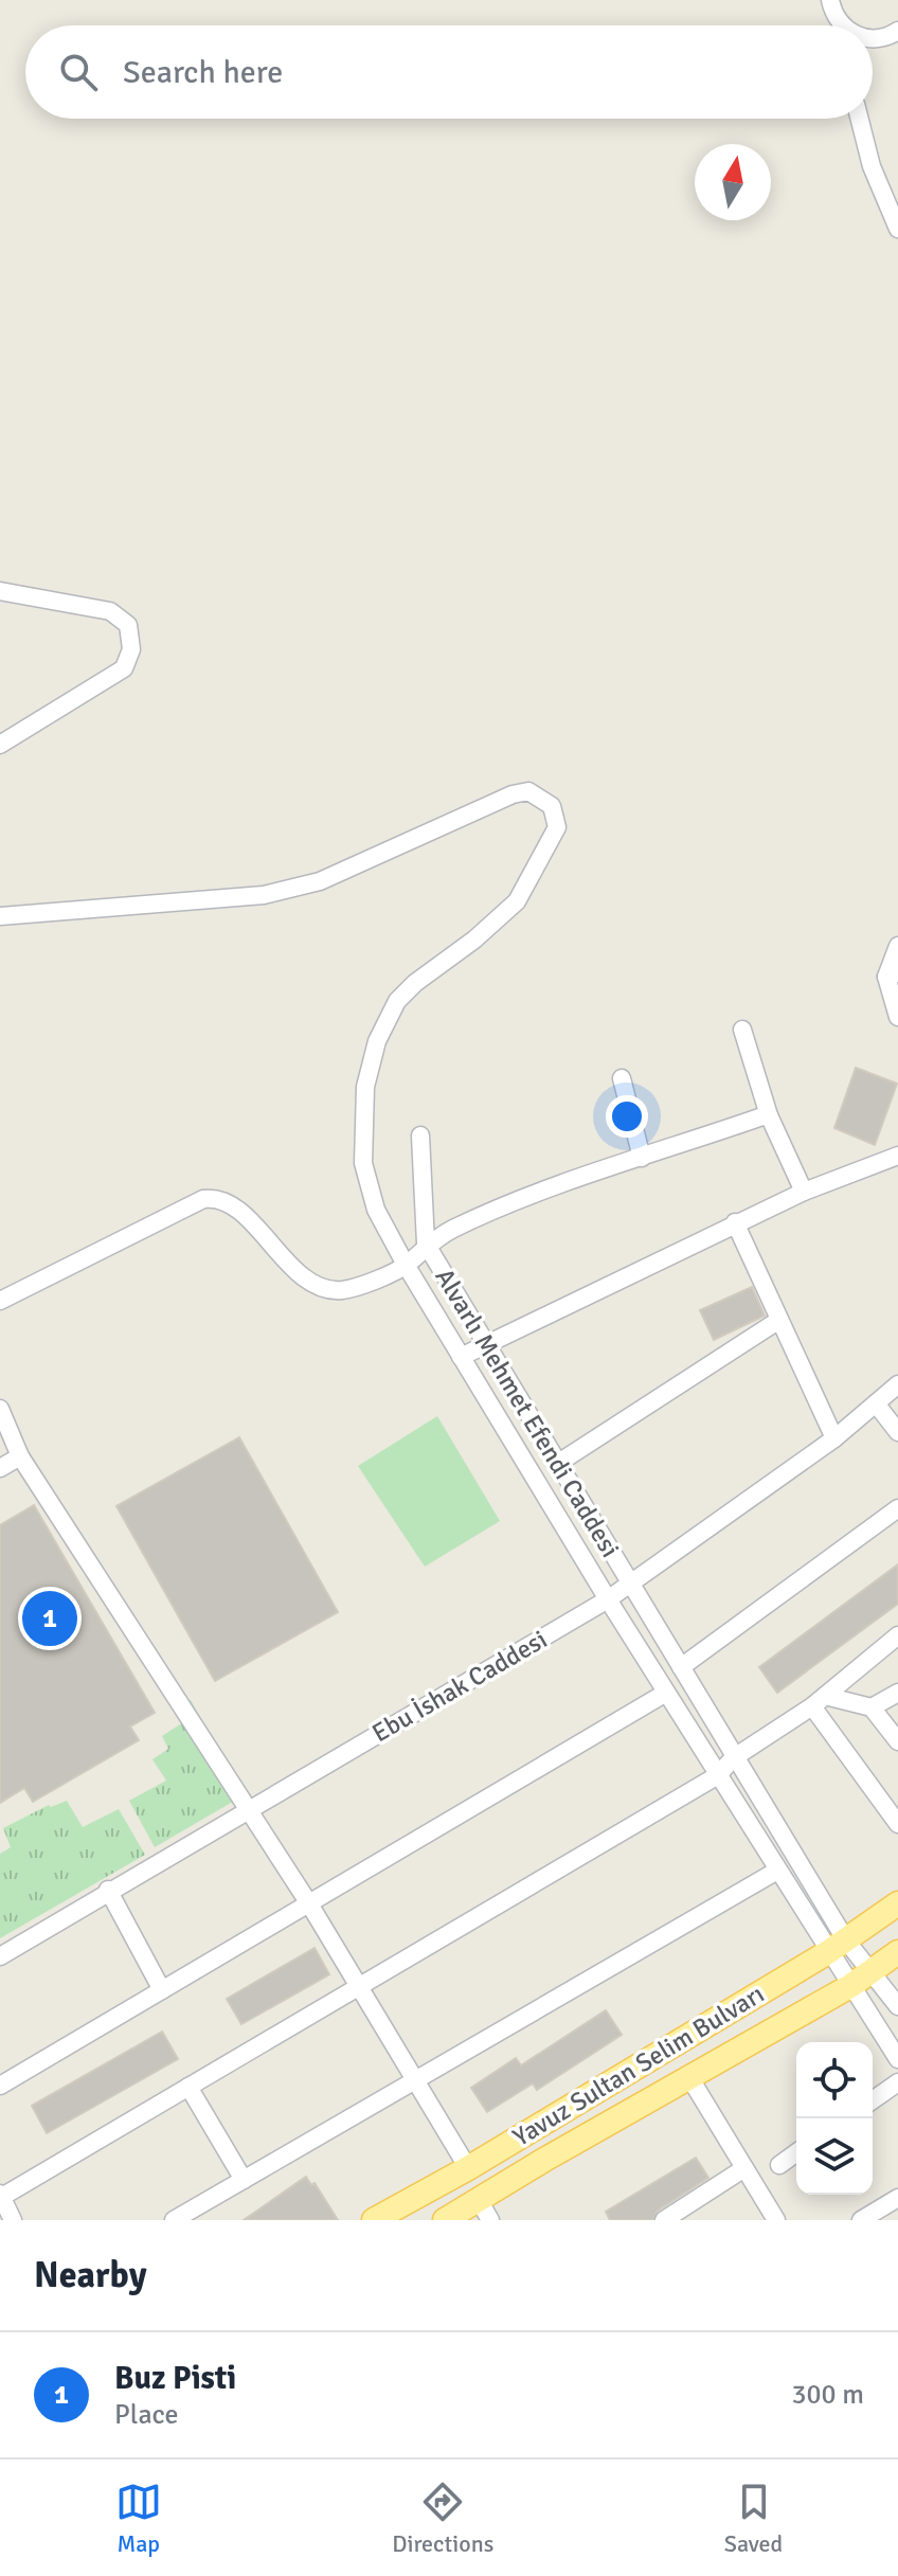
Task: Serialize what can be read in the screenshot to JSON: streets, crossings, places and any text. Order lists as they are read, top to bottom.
{
  "streets": {
    "main road": ["Yavuz Sultan Selim Bulvarı"],
    "street": ["Alvarlı Mehmet Efendi Caddesi", "Ebu İshak Caddesi"]
  },
  "crossings": [
    ["Alvarlı Mehmet Efendi Caddesi", "Ebu İshak Caddesi"],
    ["Alvarlı Mehmet Efendi Caddesi", "Yavuz Sultan Selim Bulvarı"]
  ],
  "north": "top",
  "page": {
    "search": "Search here",
    "pins": "1",
    "heading": "Nearby",
    "list": [
      {
        "mark": "1",
        "name": "Buz Pisti",
        "note": "Place",
        "value": "300 m"
      }
    ],
    "nav": ["Map", "Directions", "Saved"]
  }
}
